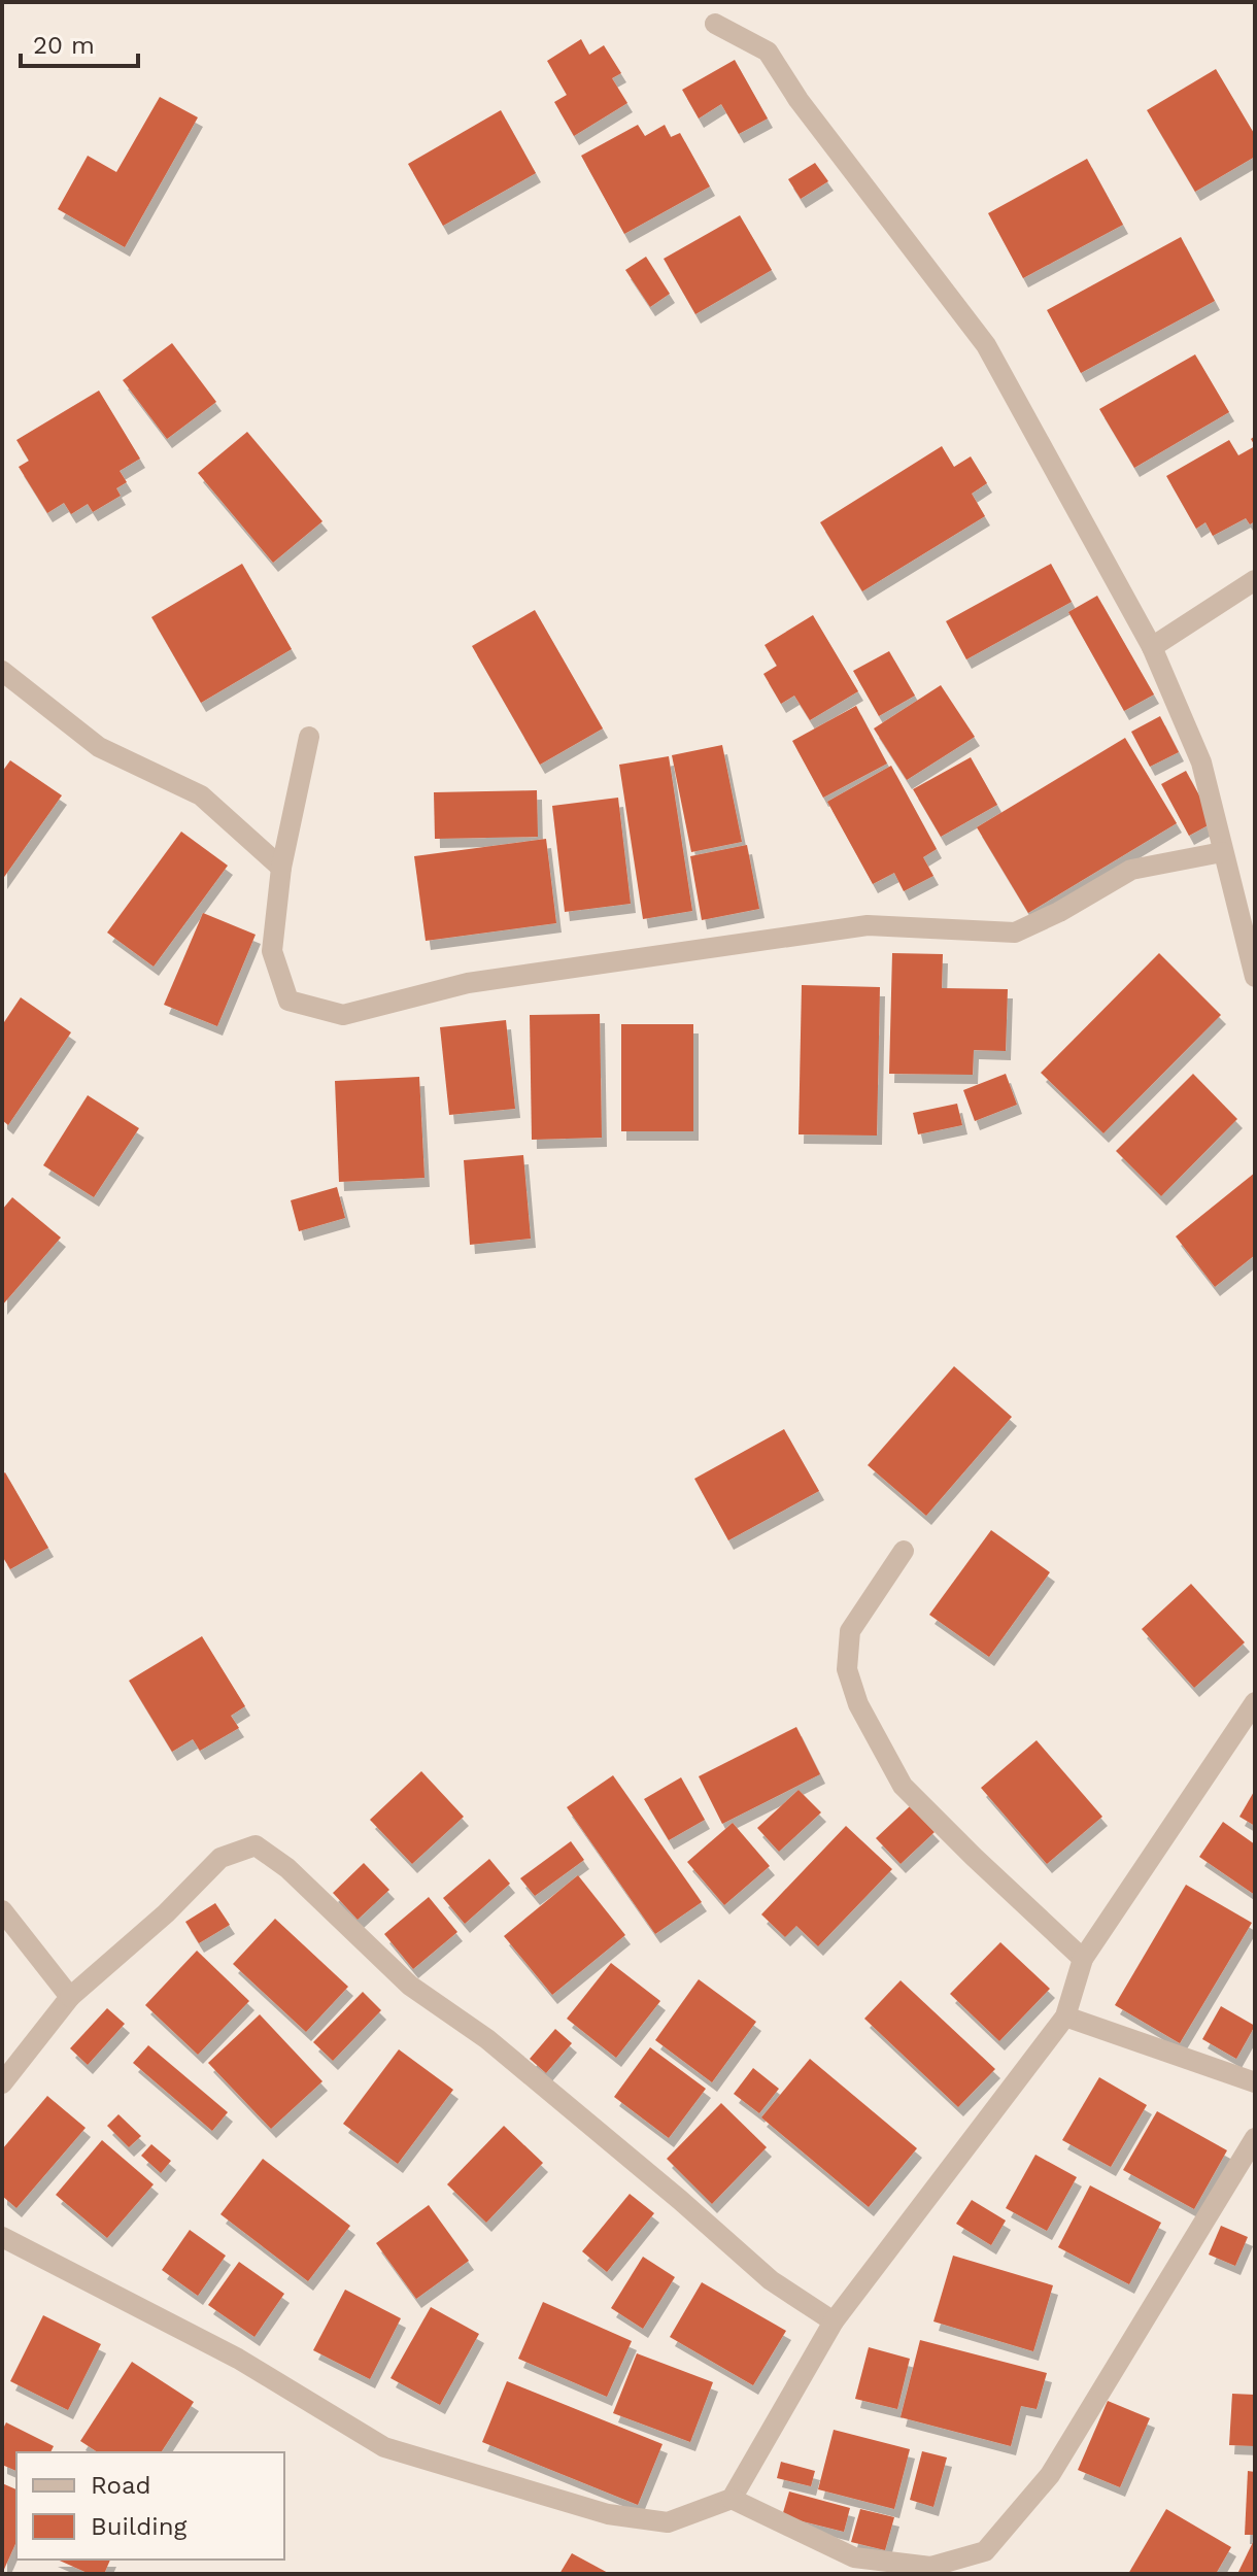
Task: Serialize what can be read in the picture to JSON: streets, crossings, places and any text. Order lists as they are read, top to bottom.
{
  "legend": ["Road", "Building"],
  "scale_bar": "20 m"
}
